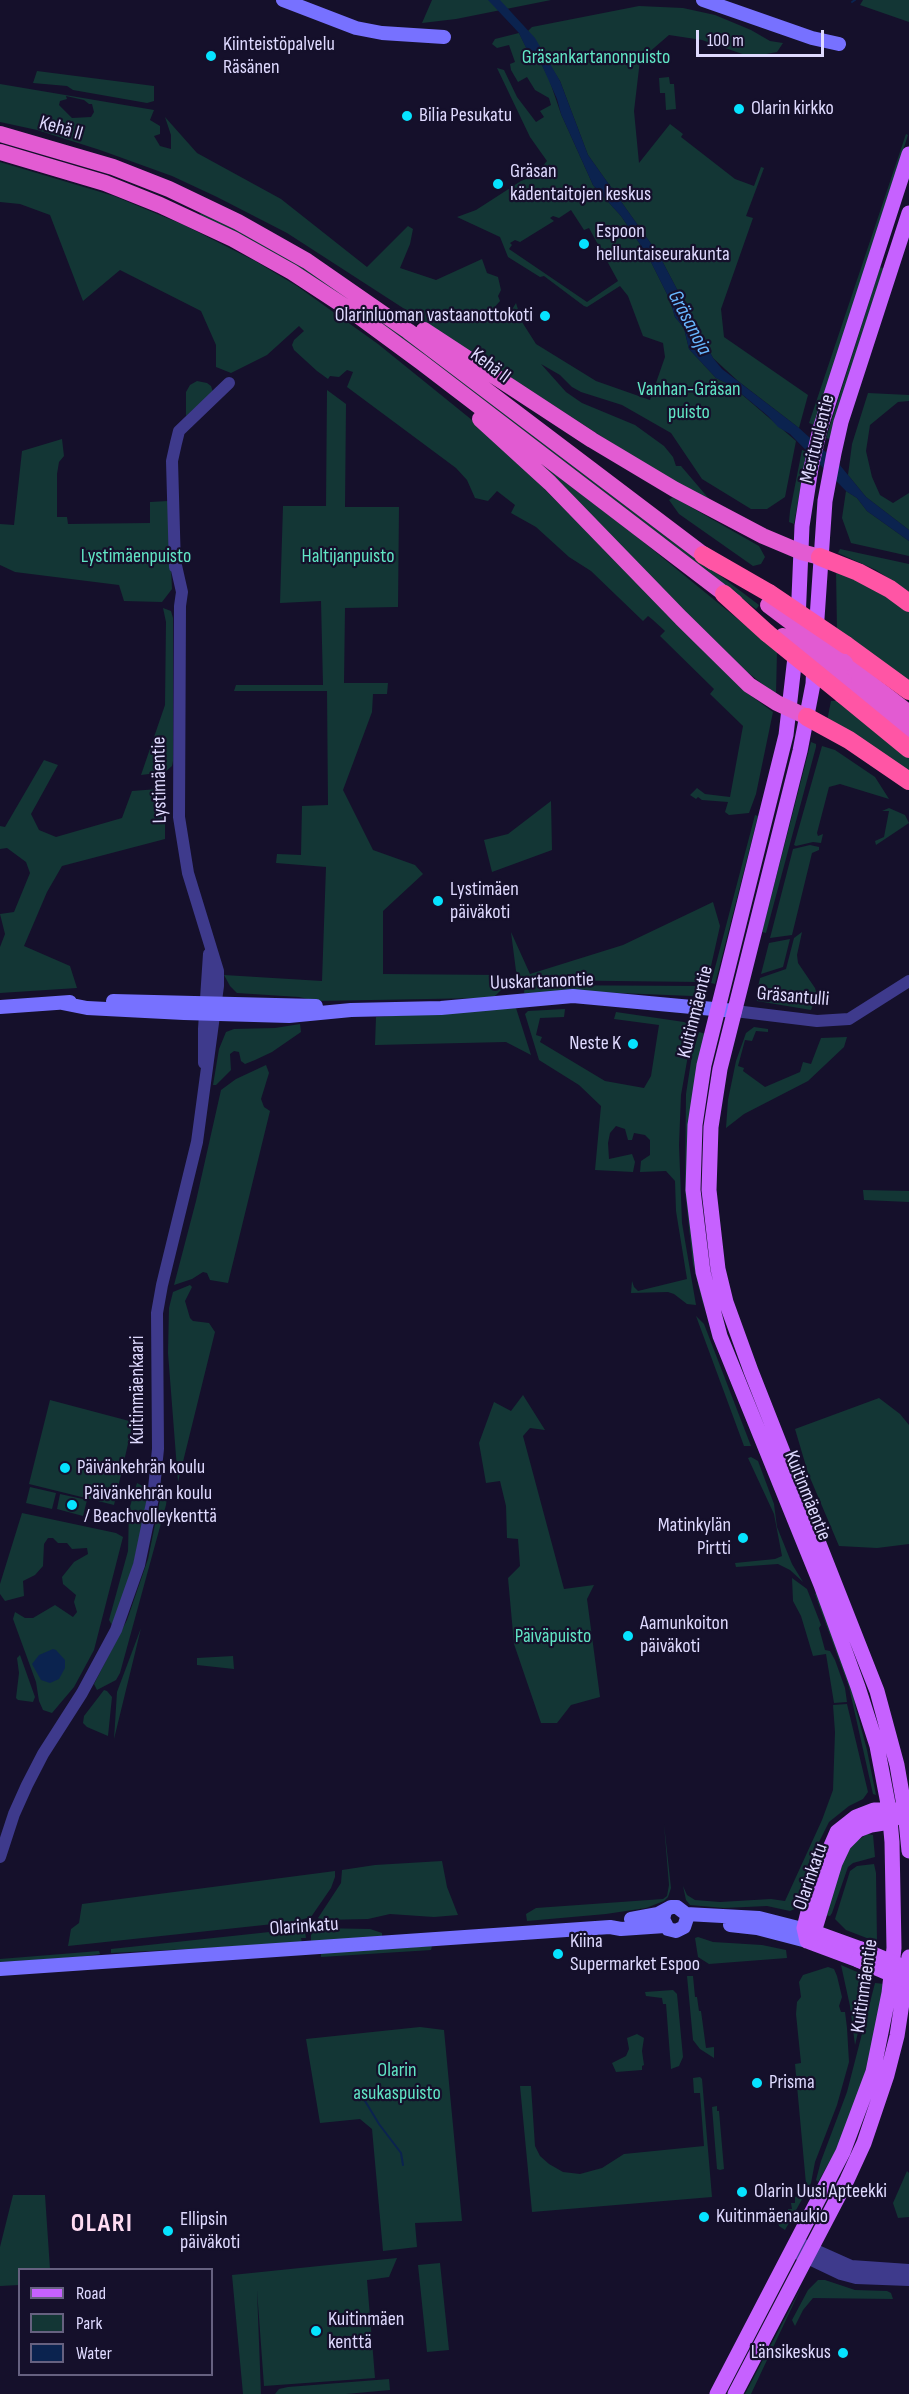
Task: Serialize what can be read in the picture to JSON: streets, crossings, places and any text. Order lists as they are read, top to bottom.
{
  "streets": {
    "highway": ["Kehä II"],
    "main road": [
      "Merituulentie",
      "Uuskartanontie",
      "Kuitinmäentie",
      "Olarinkatu"
    ],
    "street": ["Lystimäentie", "Gräsantulli", "Kuitinmäenkaari"]
  },
  "crossings": [
    ["Merituulentie", "Kuitinmäentie"],
    ["Lystimäentie", "Uuskartanontie"],
    ["Lystimäentie", "Kuitinmäenkaari"],
    ["Uuskartanontie", "Gräsantulli"],
    ["Uuskartanontie", "Kuitinmäentie"],
    ["Uuskartanontie", "Kuitinmäenkaari"],
    ["Gräsantulli", "Kuitinmäentie"],
    ["Kuitinmäentie", "Olarinkatu"]
  ],
  "districts": ["OLARI"],
  "water": ["Gräsanoja"],
  "parks": [
    "Gräsankartanonpuisto",
    "Vanhan-Gräsan puisto",
    "Lystimäenpuisto",
    "Haltijanpuisto",
    "Päiväpuisto",
    "Olarin asukaspuisto"
  ],
  "places": [
    "Kiinteistöpalvelu Räsänen",
    "Olarin kirkko",
    "Bilia Pesukatu",
    "Gräsan kädentaitojen keskus",
    "Espoon helluntaiseurakunta",
    "Olarinluoman vastaanottokoti",
    "Lystimäen päiväkoti",
    "Neste K",
    "Päivänkehrän koulu",
    "Päivänkehrän koulu / Beachvolleykenttä",
    "Matinkylän Pirtti",
    "Aamunkoiton päiväkoti",
    "Kiina Supermarket Espoo",
    "Prisma",
    "Olarin Uusi Apteekki",
    "Kuitinmäenaukio",
    "Ellipsin päiväkoti",
    "Kuitinmäen kenttä",
    "Länsikeskus"
  ],
  "legend": ["Road", "Park", "Water"],
  "scale_bar": "100 m"
}
